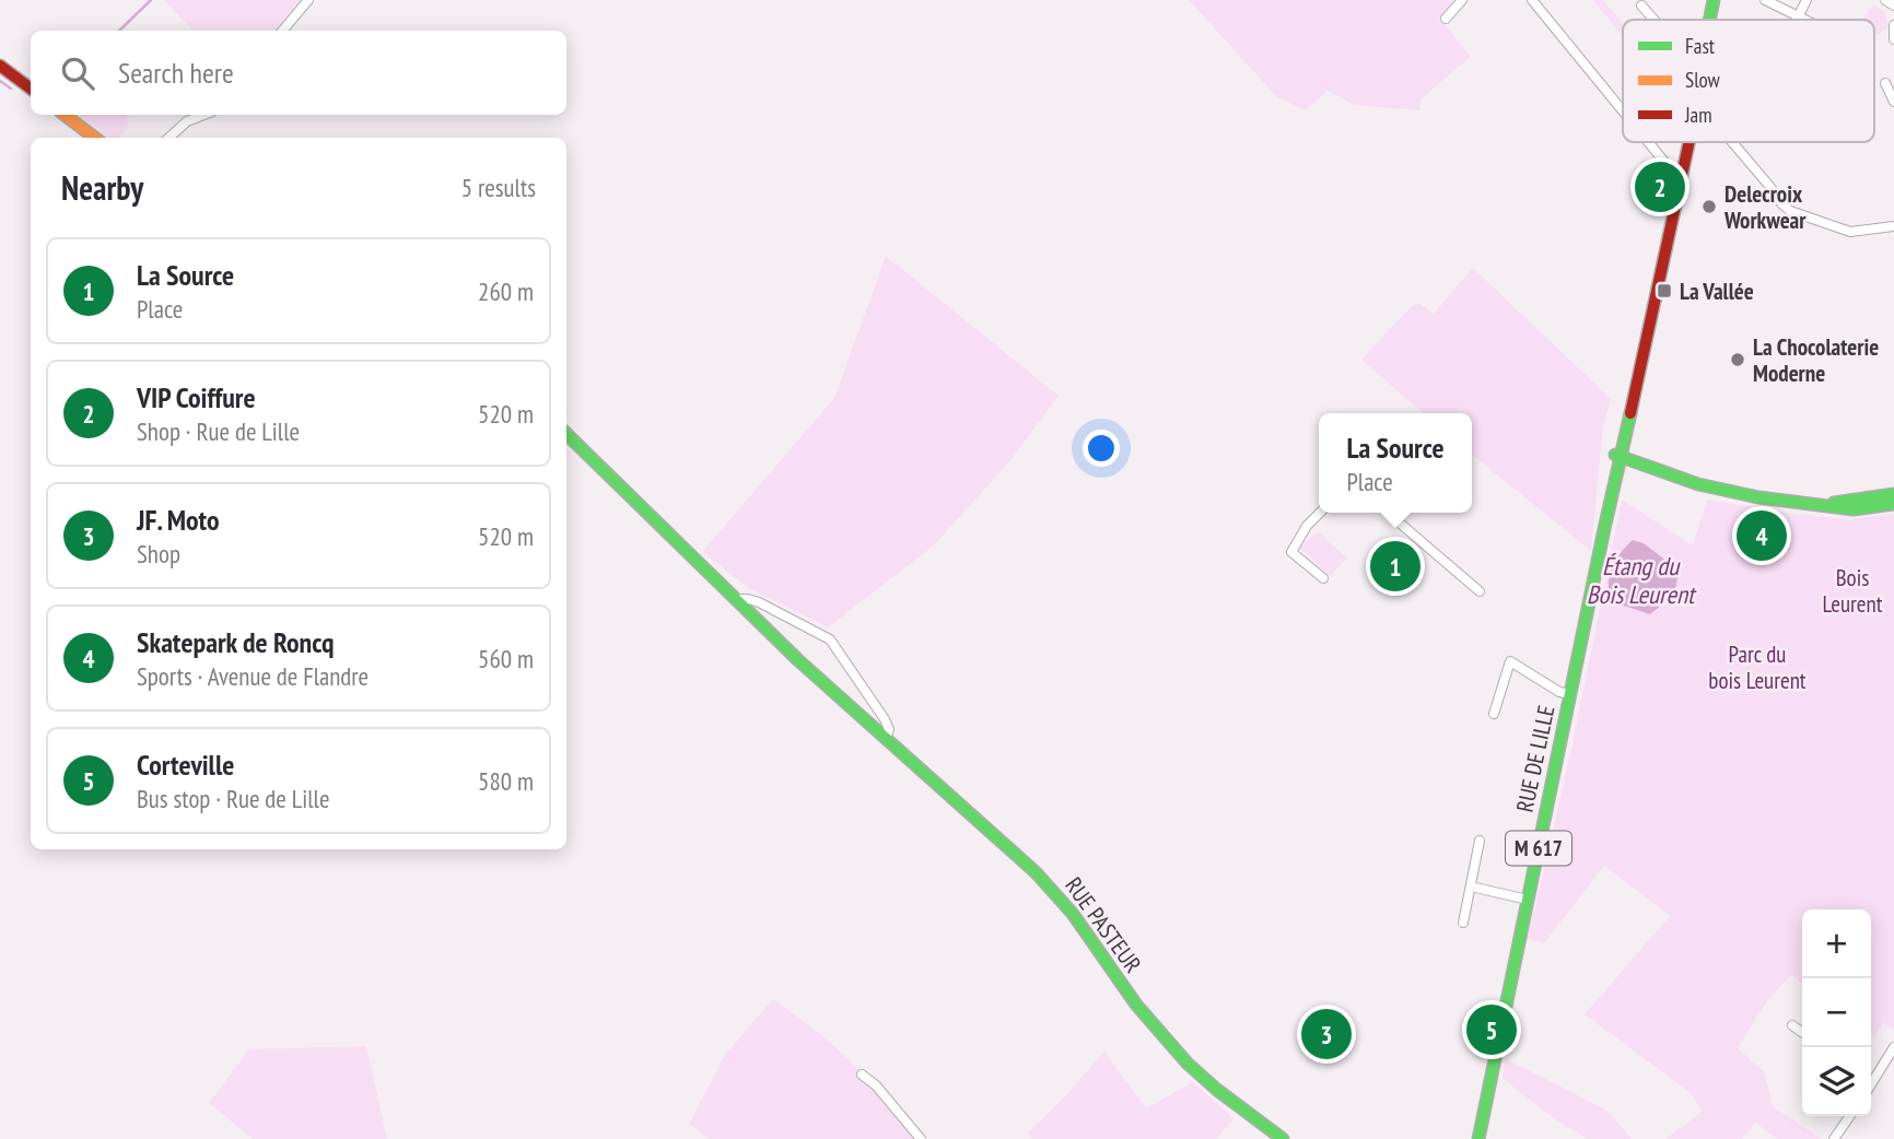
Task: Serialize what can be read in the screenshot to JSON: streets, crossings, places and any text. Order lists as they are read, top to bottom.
{
  "streets": {
    "main road": ["RUE DE LILLE", "M 617", "RUE PASTEUR"]
  },
  "water": ["Étang du Bois Leurent"],
  "parks": ["Bois Leurent", "Parc du bois Leurent"],
  "places": {
    "other": ["Delecroix Workwear", "La Chocolaterie Moderne"],
    "transit": ["La Vallée"]
  },
  "legend": ["Fast", "Slow", "Jam"],
  "page": {
    "search": "Search here",
    "heading": ["Nearby", "5 results"],
    "pins": [
      "2",
      "4",
      "1",
      "5",
      "3"
    ],
    "list": [
      {
        "mark": "1",
        "name": "La Source",
        "note": "Place",
        "value": "260 m"
      },
      {
        "mark": "2",
        "name": "VIP Coiffure",
        "note": "Shop · Rue de Lille",
        "value": "520 m"
      },
      {
        "mark": "3",
        "name": "JF. Moto",
        "note": "Shop",
        "value": "520 m"
      },
      {
        "mark": "4",
        "name": "Skatepark de Roncq",
        "note": "Sports · Avenue de Flandre",
        "value": "560 m"
      },
      {
        "mark": "5",
        "name": "Corteville",
        "note": "Bus stop · Rue de Lille",
        "value": "580 m"
      }
    ],
    "popup": ["La Source", "Place"],
    "map_buttons": ["+", "−"]
  }
}
